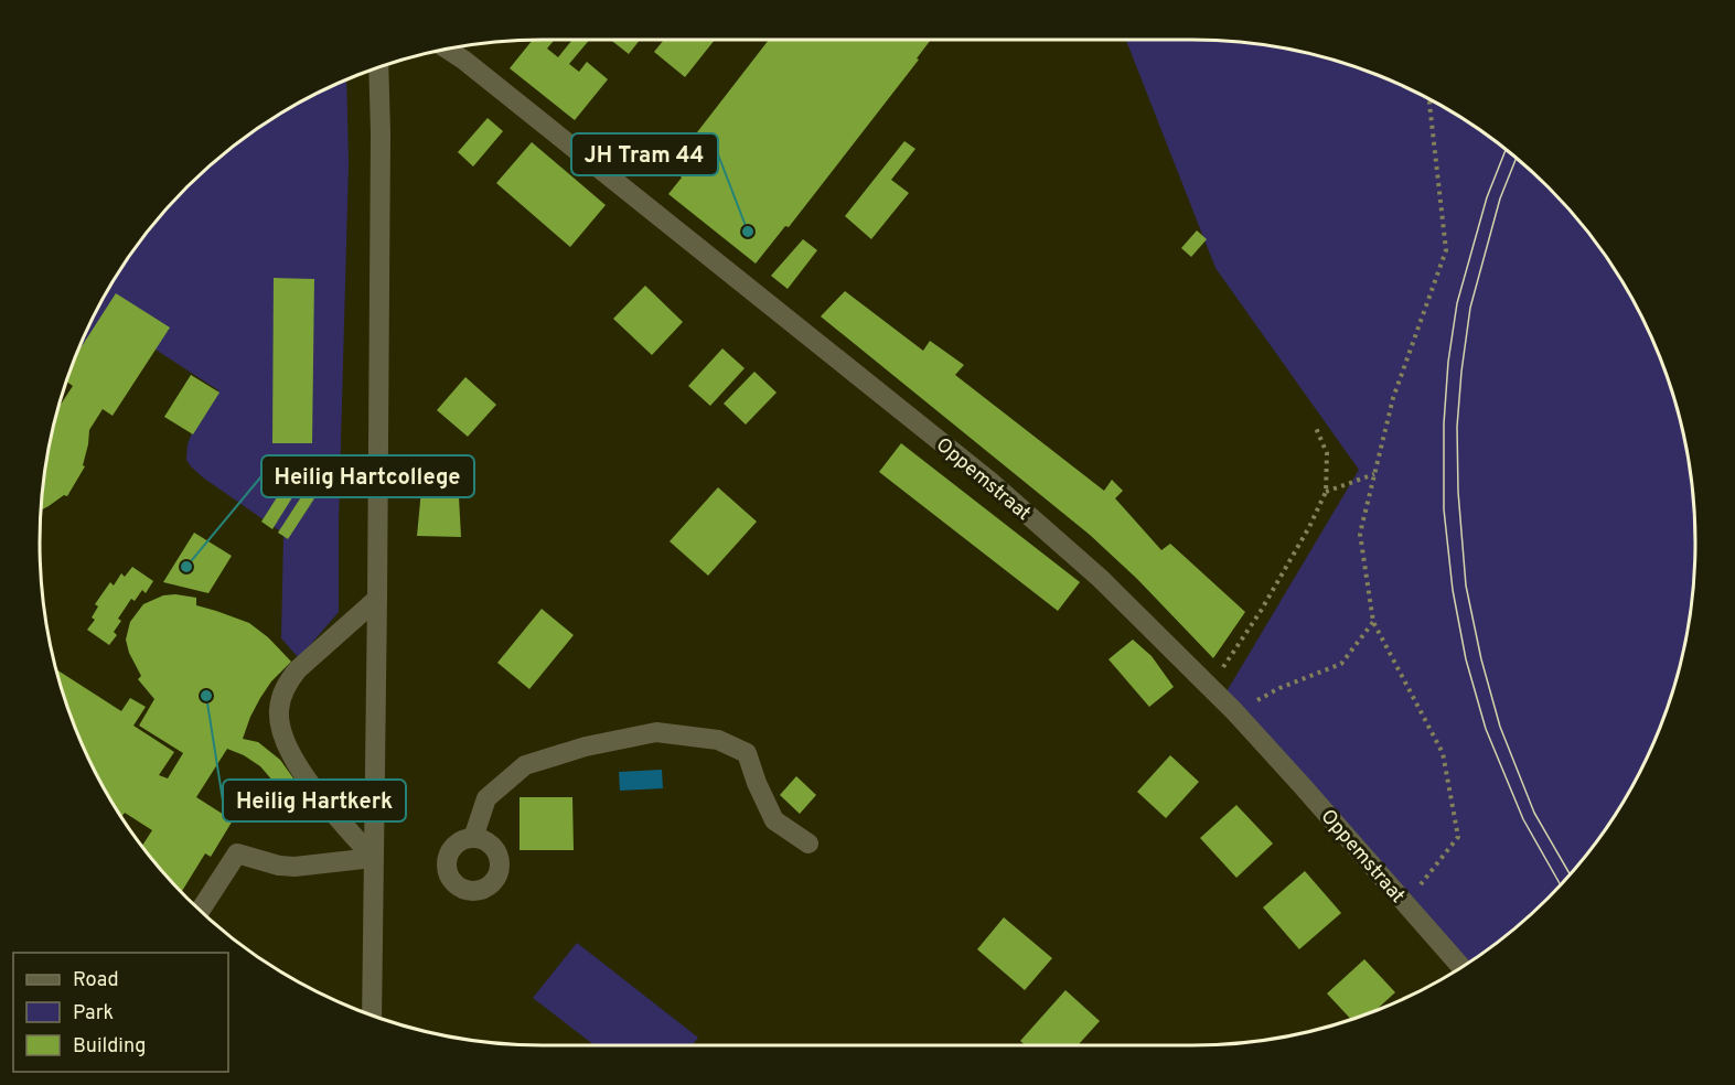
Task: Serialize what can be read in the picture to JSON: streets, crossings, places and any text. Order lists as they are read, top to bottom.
{
  "streets": {
    "street": ["Oppemstraat"]
  },
  "places": ["JH Tram 44", "Heilig Hartcollege", "Heilig Hartkerk"],
  "legend": ["Road", "Park", "Building"]
}
